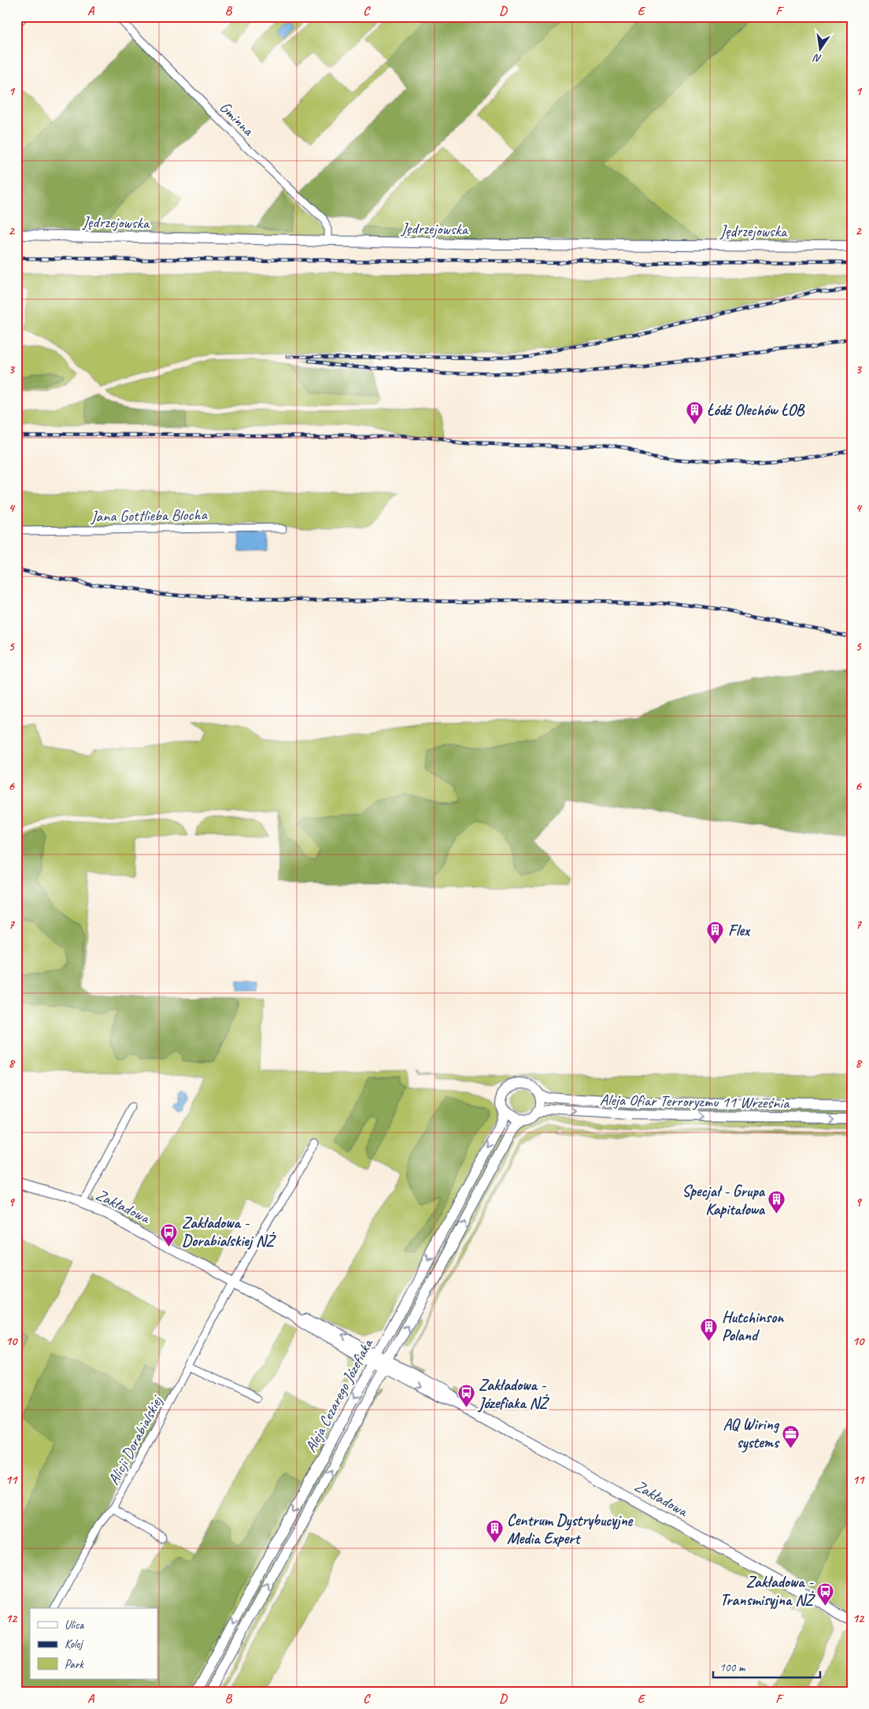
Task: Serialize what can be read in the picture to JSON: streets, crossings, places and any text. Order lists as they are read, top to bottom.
{
  "streets": {
    "street": [
      "Gminna",
      "Jędrzejowska",
      "Jana Gottlieba Blocha",
      "Aleja Ofiar Terroryzmu 11 Września",
      "Zakładowa",
      "Aleja Cezarego Józefiaka",
      "Alicji Dorabialskiej"
    ]
  },
  "crossings": [
    ["Gminna", "Jędrzejowska"],
    ["Aleja Ofiar Terroryzmu 11 Września", "Aleja Cezarego Józefiaka"],
    ["Zakładowa", "Aleja Cezarego Józefiaka"],
    ["Zakładowa", "Alicji Dorabialskiej"]
  ],
  "places": {
    "building": [
      "Łódź Olechów ŁOB",
      "Flex",
      "Specjał - Grupa Kapitałowa",
      "Hutchinson Poland",
      "Centrum Dystrybucyjne Media Expert"
    ],
    "bus stop": ["Zakładowa - Dorabialskiej NŻ", "Zakładowa - Józefiaka NŻ", "Zakładowa - Transmisyjna NŻ"],
    "office": ["AQ Wiring systems"]
  },
  "legend": ["Ulica", "Kolej", "Park"],
  "scale_bar": "100 m",
  "north": "bottom",
  "grid": {
    "columns": [
      "A",
      "B",
      "C",
      "D",
      "E",
      "F"
    ],
    "rows": [
      "1",
      "2",
      "3",
      "4",
      "5",
      "6",
      "7",
      "8",
      "9",
      "10",
      "11",
      "12"
    ]
  }
}
